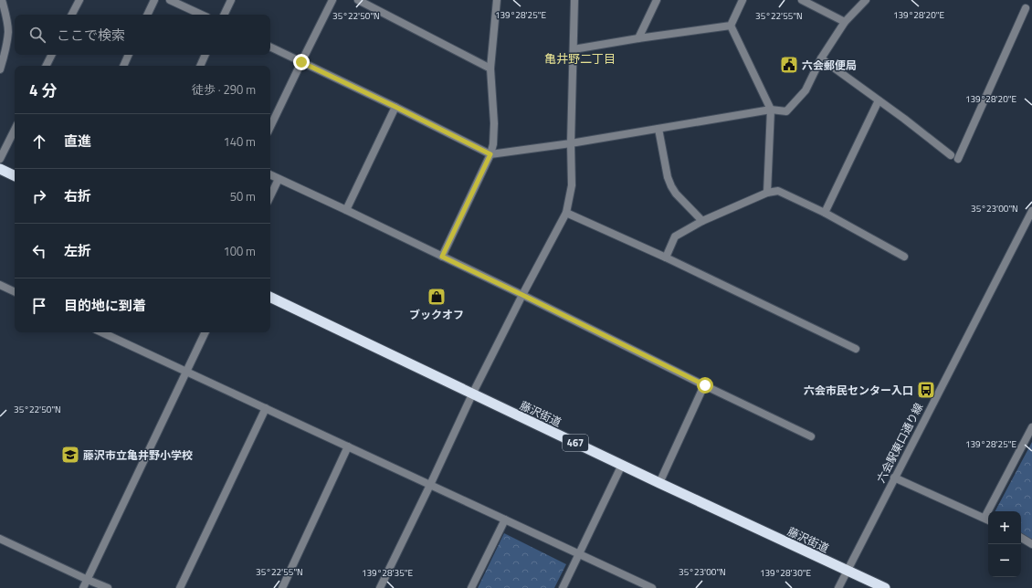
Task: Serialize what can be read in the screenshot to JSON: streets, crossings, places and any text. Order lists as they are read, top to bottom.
{
  "streets": {
    "highway": ["藤沢街道", "467"],
    "street": ["六会駅東口通り線"]
  },
  "crossings": [
    ["藤沢街道", "六会駅東口通り線"]
  ],
  "districts": ["亀井野二丁目"],
  "places": {
    "public building": ["六会郵便局"],
    "shop": ["ブックオフ"],
    "bus stop": ["六会市民センター入口"],
    "school or university": ["藤沢市立亀井野小学校"]
  },
  "page": {
    "search": "ここで検索",
    "heading": ["4 分", "徒歩 · 290 m"],
    "list": [
      ["直進", "140 m"],
      ["右折", "50 m"],
      ["左折", "100 m"],
      "目的地に到着"
    ],
    "map_buttons": ["+", "−"]
  },
  "coordinates": [
    "139°28'25\"E",
    "139°28'20\"E",
    "35°22'50\"N",
    "35°22'55\"N",
    "35°23'00\"N",
    "139°28'35\"E",
    "139°28'30\"E"
  ]
}
